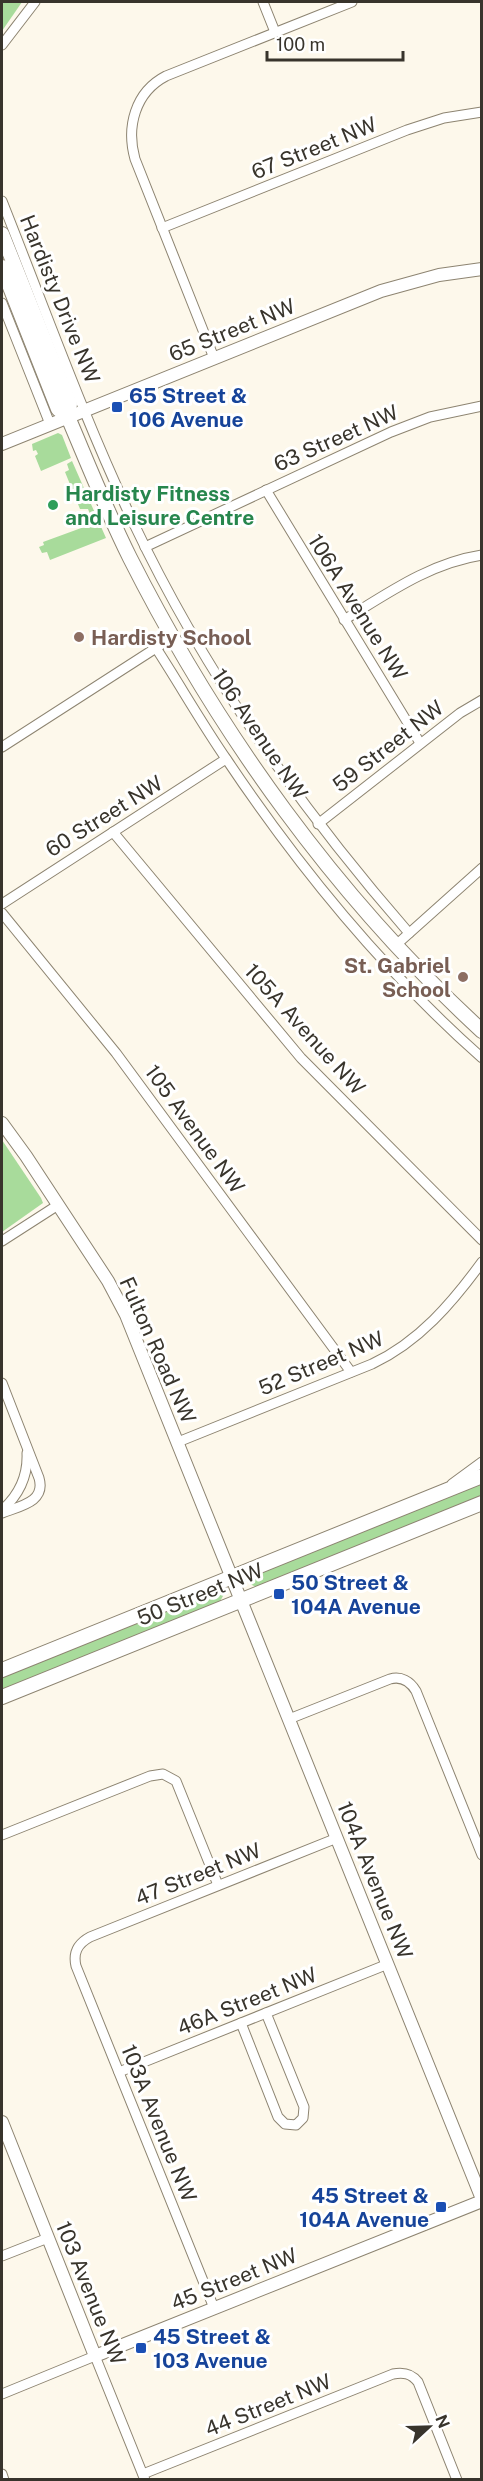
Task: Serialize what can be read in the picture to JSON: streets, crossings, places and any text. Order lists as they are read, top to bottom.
{
  "streets": {
    "main road": ["106 Avenue NW", "50 Street NW"],
    "street": [
      "67 Street NW",
      "Hardisty Drive NW",
      "65 Street NW",
      "63 Street NW",
      "106A Avenue NW",
      "59 Street NW",
      "60 Street NW",
      "105A Avenue NW",
      "105 Avenue NW",
      "Fulton Road NW",
      "52 Street NW",
      "47 Street NW",
      "104A Avenue NW",
      "46A Street NW",
      "103A Avenue NW",
      "45 Street NW",
      "103 Avenue NW",
      "44 Street NW"
    ]
  },
  "crossings": [
    ["Hardisty Drive NW", "65 Street NW"],
    ["Hardisty Drive NW", "106 Avenue NW"],
    ["65 Street NW", "106 Avenue NW"],
    ["63 Street NW", "106A Avenue NW"],
    ["63 Street NW", "106 Avenue NW"],
    ["106A Avenue NW", "59 Street NW"],
    ["106 Avenue NW", "59 Street NW"],
    ["106 Avenue NW", "60 Street NW"],
    ["60 Street NW", "105A Avenue NW"],
    ["105 Avenue NW", "52 Street NW"],
    ["Fulton Road NW", "52 Street NW"],
    ["Fulton Road NW", "50 Street NW"],
    ["Fulton Road NW", "104A Avenue NW"],
    ["50 Street NW", "104A Avenue NW"],
    ["47 Street NW", "104A Avenue NW"],
    ["47 Street NW", "103A Avenue NW"],
    ["104A Avenue NW", "46A Street NW"],
    ["104A Avenue NW", "45 Street NW"],
    ["46A Street NW", "103A Avenue NW"],
    ["103A Avenue NW", "45 Street NW"],
    ["45 Street NW", "103 Avenue NW"],
    ["103 Avenue NW", "44 Street NW"]
  ],
  "places": {
    "transit": [
      "65 Street & 106 Avenue",
      "50 Street & 104A Avenue",
      "45 Street & 104A Avenue",
      "45 Street & 103 Avenue"
    ],
    "other": ["Hardisty Fitness and Leisure Centre", "Hardisty School", "St. Gabriel School"]
  },
  "scale_bar": "100 m",
  "north": "right"
}
